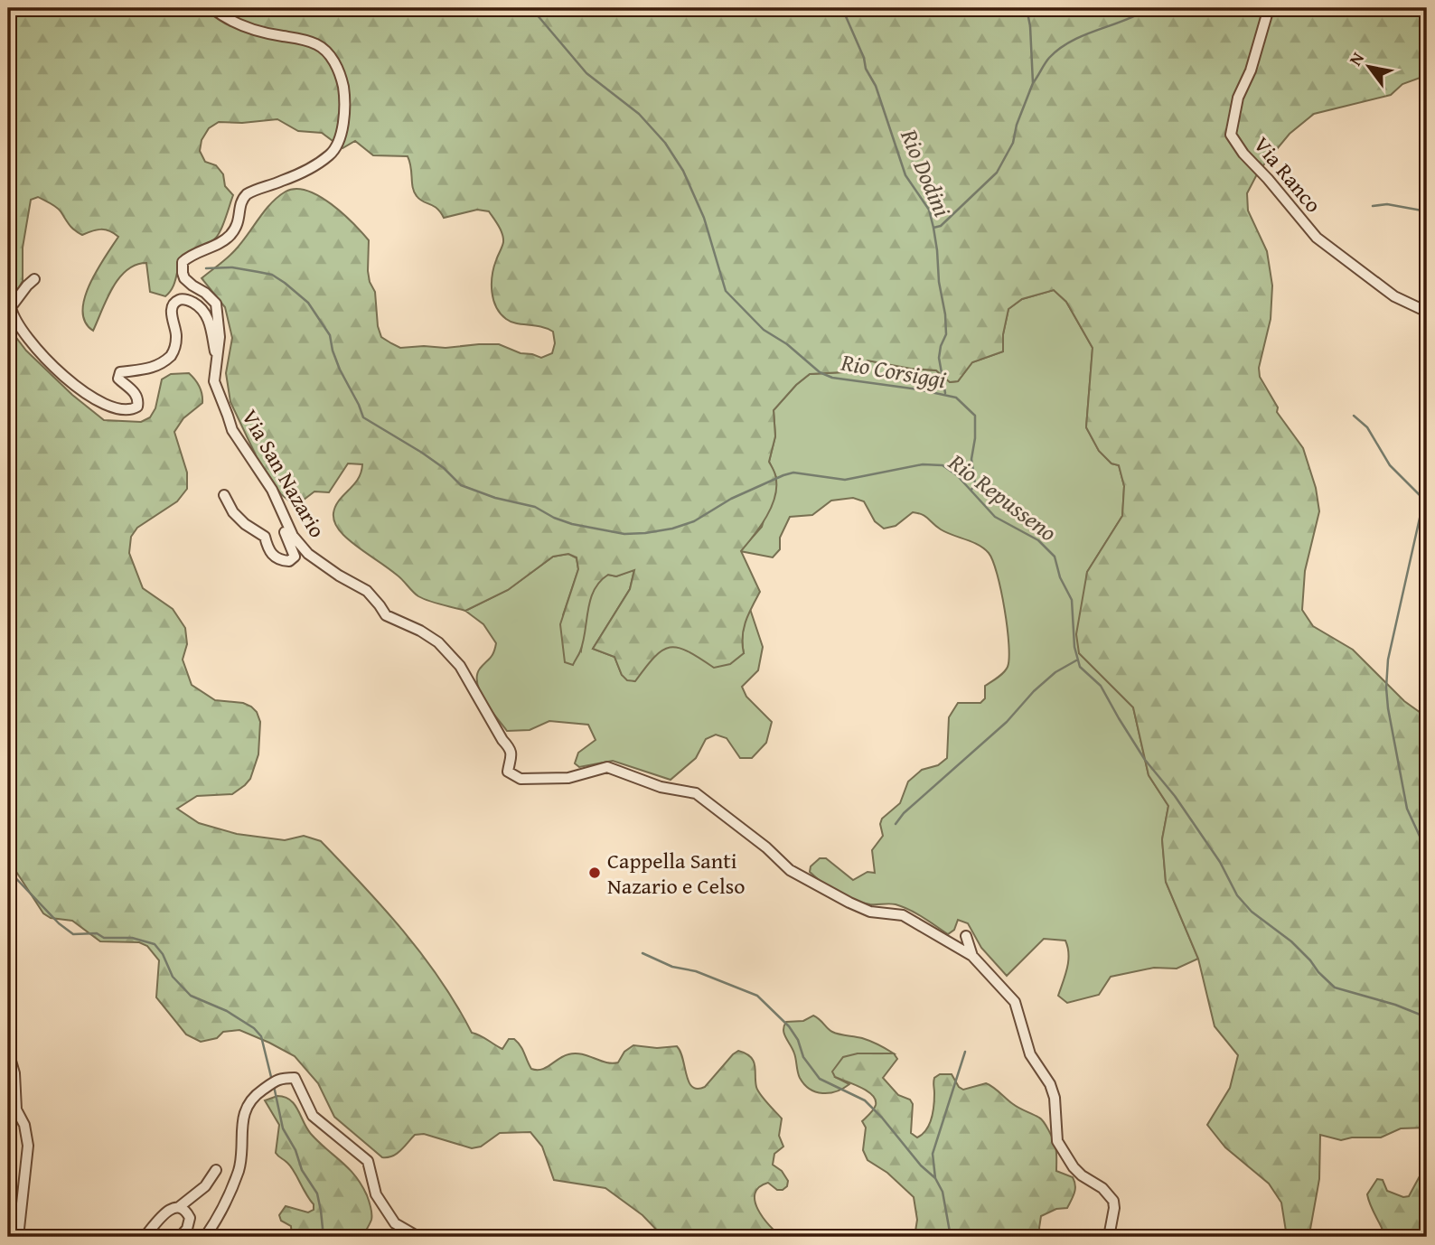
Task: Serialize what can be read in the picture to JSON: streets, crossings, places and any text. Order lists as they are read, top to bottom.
{
  "streets": {
    "street": ["Via Ranco", "Via San Nazario"]
  },
  "water": ["Rio Dodini", "Rio Corsiggi", "Rio Repusseno"],
  "places": ["Cappella Santi Nazario e Celso"],
  "north": "top left"
}
